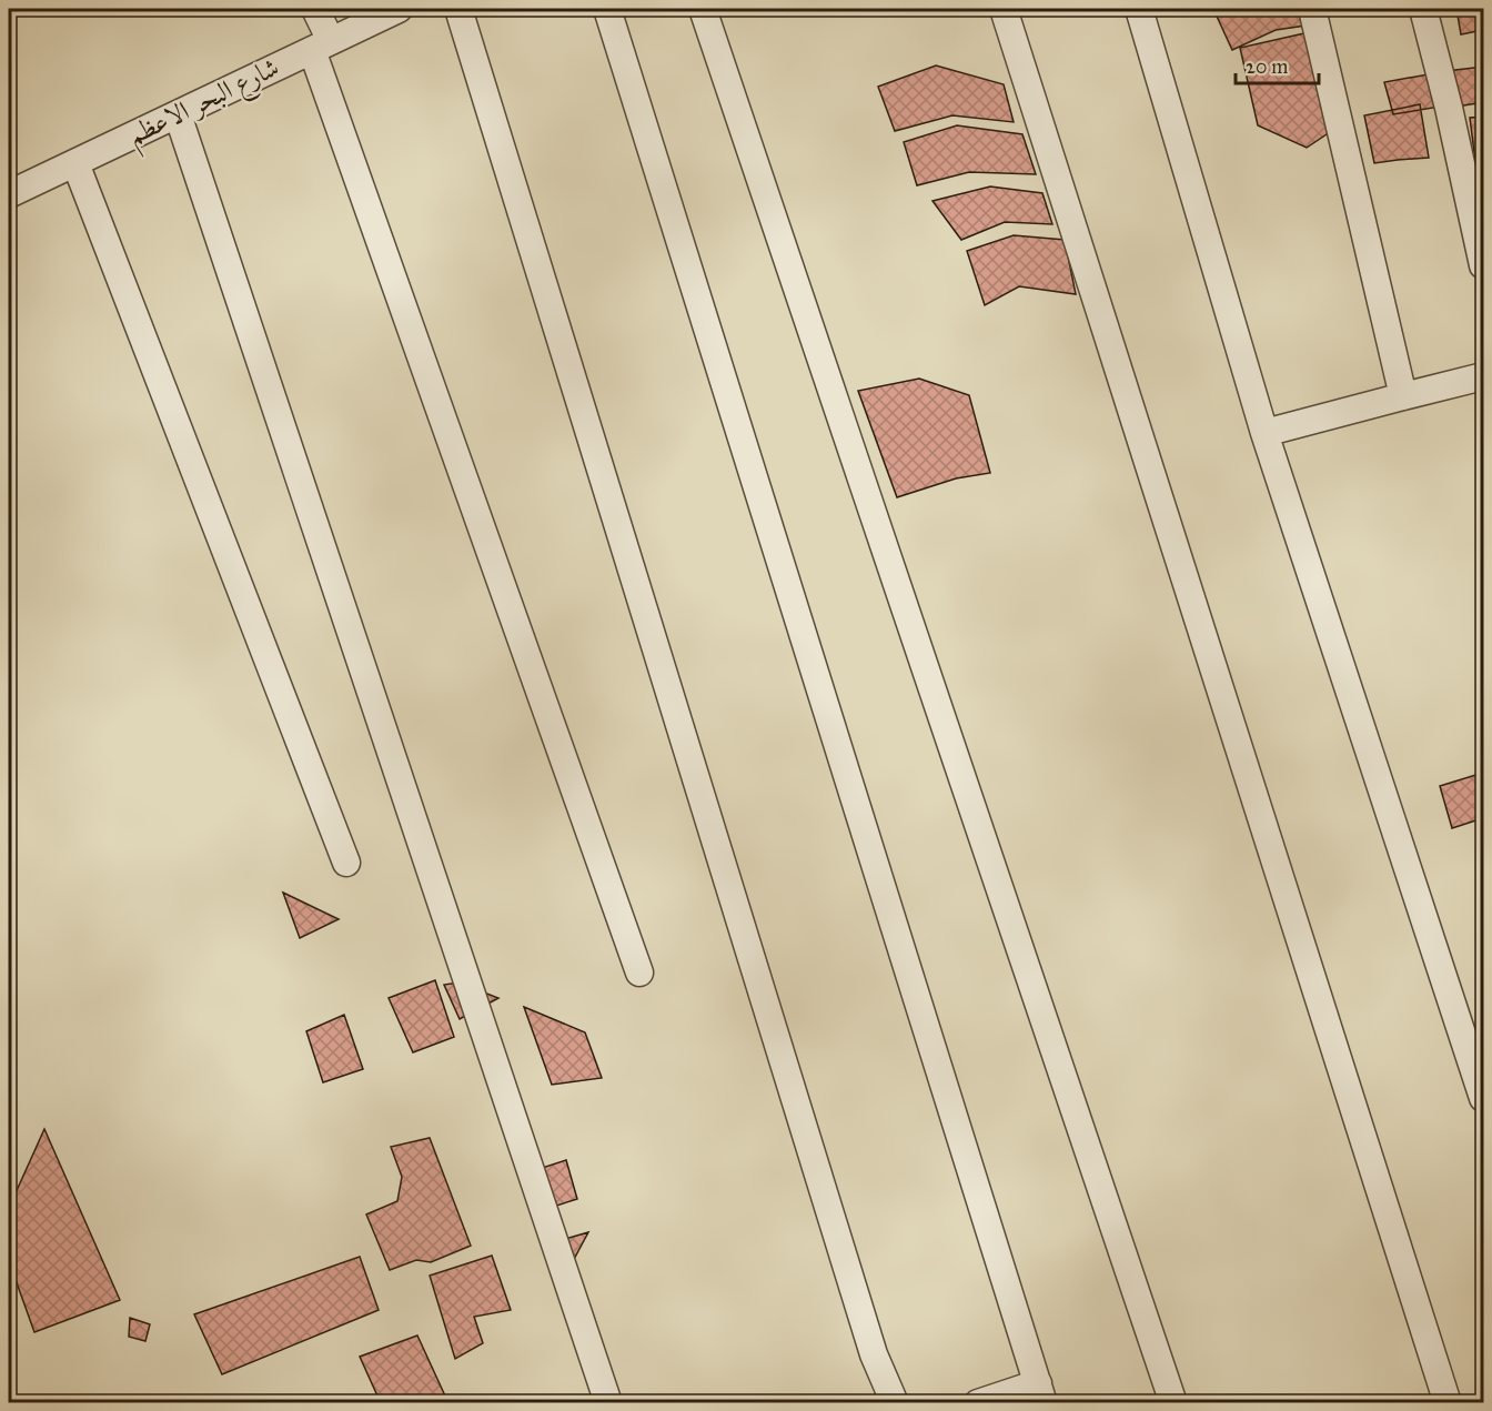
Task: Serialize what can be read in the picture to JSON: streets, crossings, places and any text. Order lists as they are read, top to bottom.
{
  "streets": {
    "street": ["شارع البحر الاعظم"]
  },
  "scale_bar": "20 m"
}
